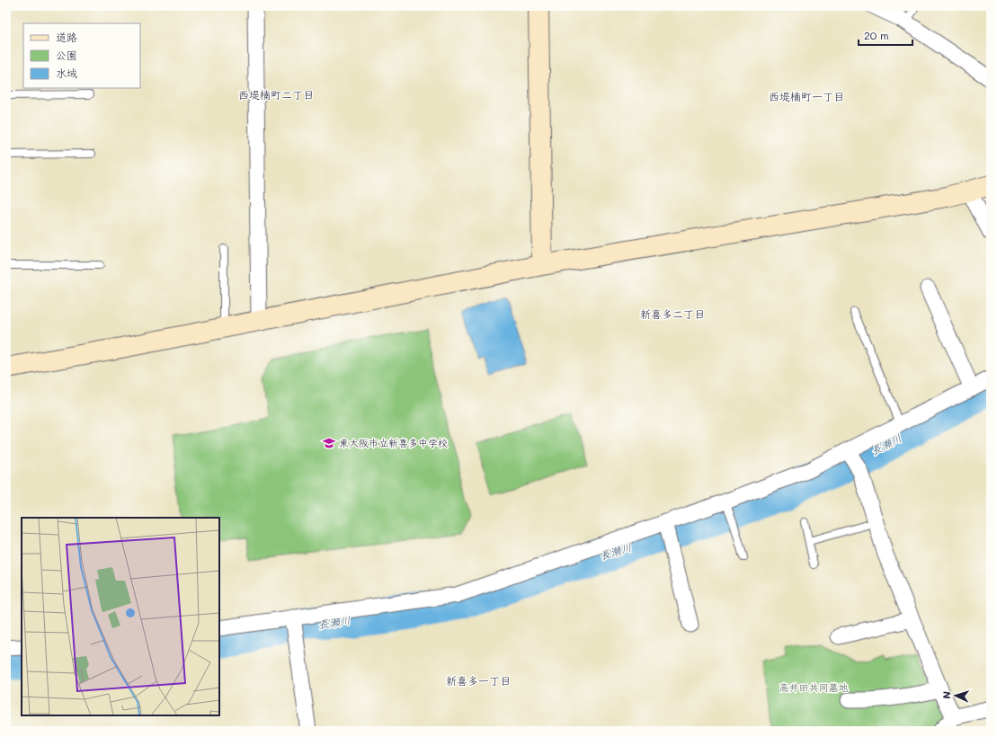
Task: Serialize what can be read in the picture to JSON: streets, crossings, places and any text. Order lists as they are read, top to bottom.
{
  "districts": [
    "西堤楠町二丁目",
    "西堤楠町一丁目",
    "新喜多二丁目",
    "新喜多一丁目"
  ],
  "water": ["長瀬川"],
  "parks": ["高井田共同墓地"],
  "places": {
    "school or university": ["東大阪市立新喜多中学校"]
  },
  "legend": ["道路", "公園", "水域"],
  "scale_bar": "20 m",
  "north": "left"
}
